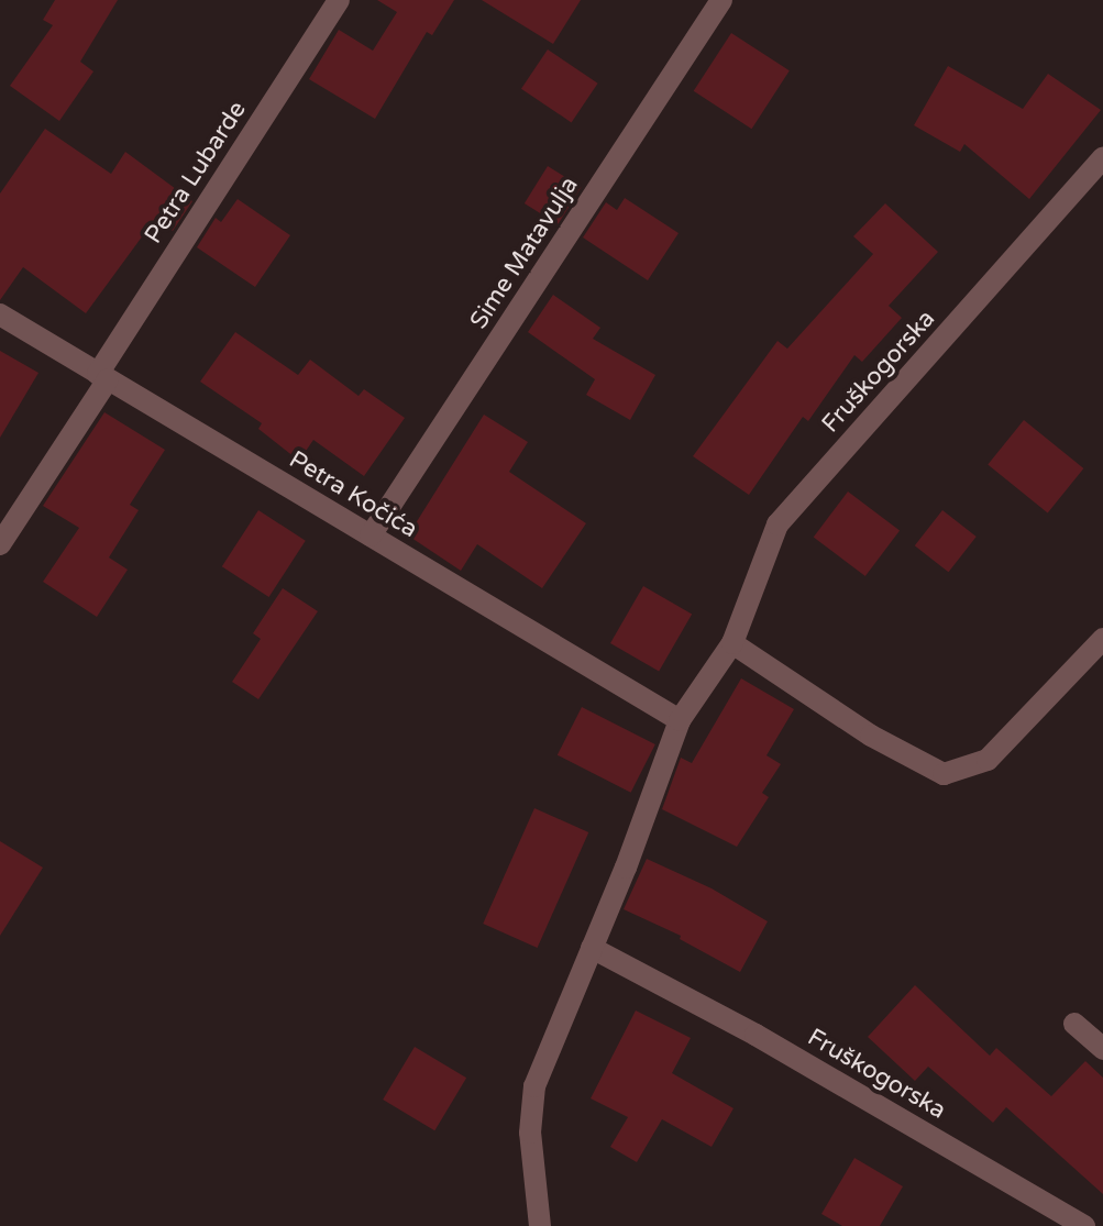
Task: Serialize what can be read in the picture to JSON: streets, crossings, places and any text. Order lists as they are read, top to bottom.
{
  "streets": {
    "street": [
      "Petra Lubarde",
      "Sime Matavulja",
      "Fruškogorska",
      "Petra Kočića"
    ]
  },
  "crossings": [
    ["Petra Lubarde", "Petra Kočića"],
    ["Sime Matavulja", "Petra Kočića"],
    ["Fruškogorska", "Petra Kočića"]
  ]
}
